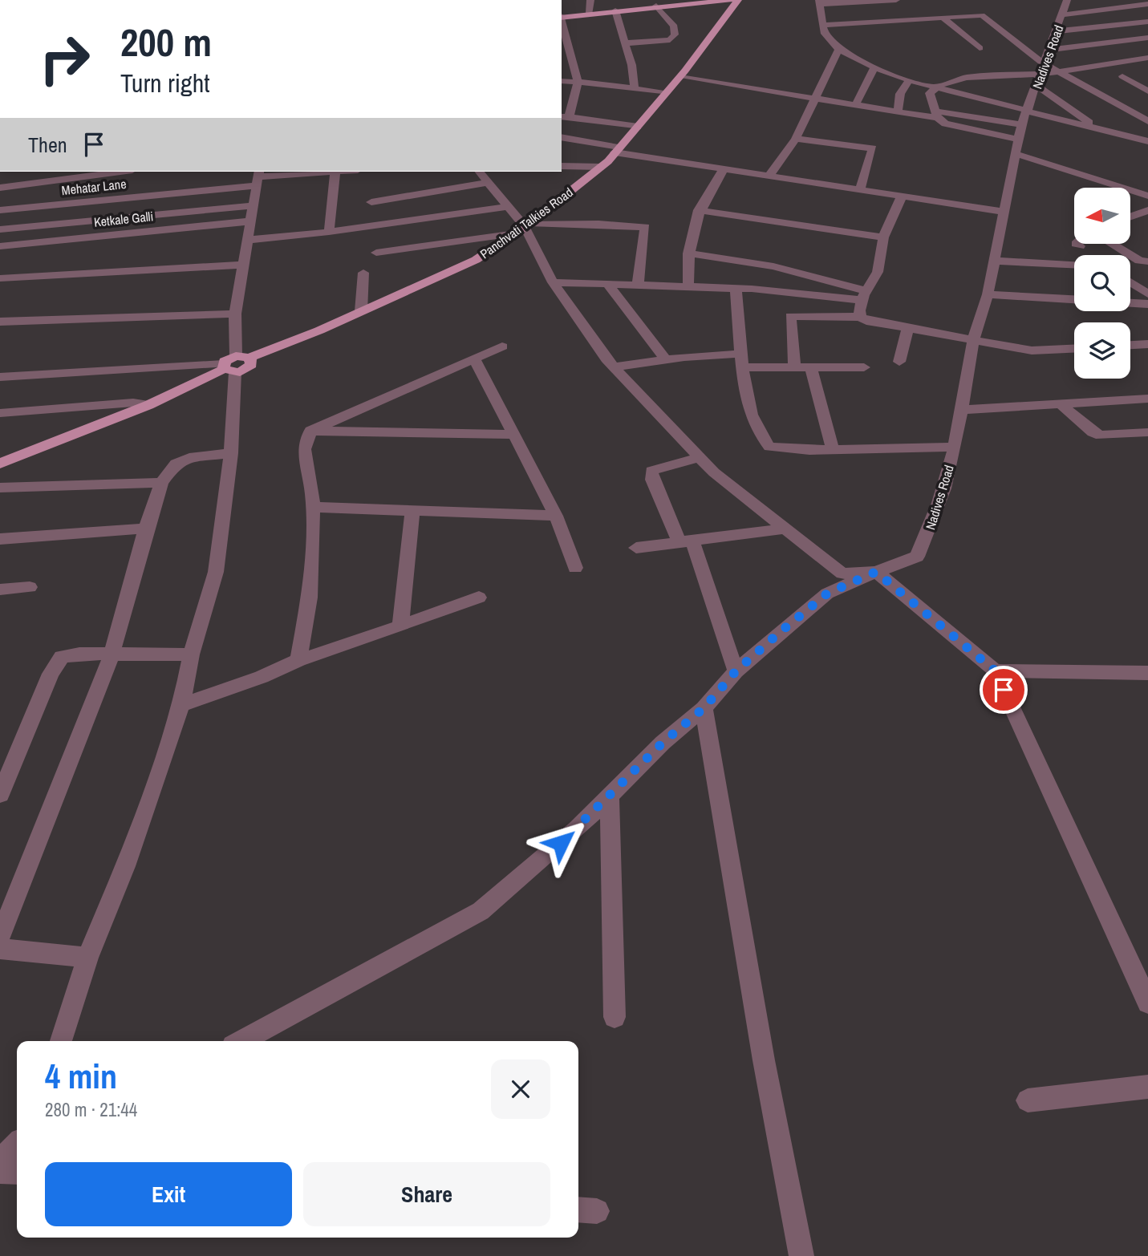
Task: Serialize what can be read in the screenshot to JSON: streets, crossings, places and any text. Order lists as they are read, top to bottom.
{
  "streets": {
    "main road": ["Panchvati Talkies Road"],
    "street": ["Nadives Road", "Mehatar Lane", "Ketkale Galli"]
  },
  "crossings": [
    ["Nadives Road", "Panchvati Talkies Road"]
  ],
  "north": "left",
  "page": {
    "turn": ["200 m", "Turn right"],
    "then": "Then",
    "heading": ["4 min", "280 m · 21:44"],
    "buttons": ["Exit", "Share"]
  }
}
